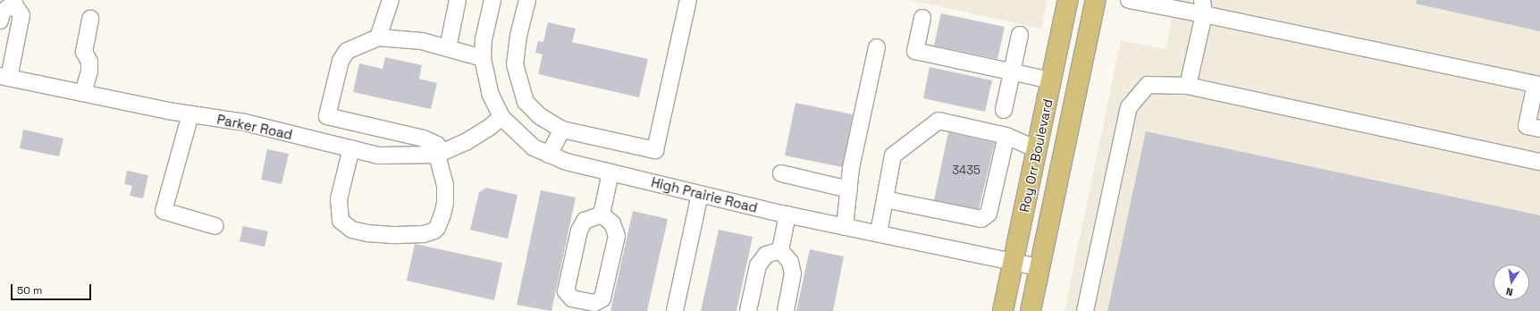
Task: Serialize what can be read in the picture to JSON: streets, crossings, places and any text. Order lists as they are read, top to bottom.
{
  "streets": {
    "main road": ["Roy Orr Boulevard"],
    "street": ["Parker Road", "High Prairie Road"]
  },
  "crossings": [
    ["Parker Road", "High Prairie Road"],
    ["Roy Orr Boulevard", "High Prairie Road"]
  ],
  "house_numbers": ["3435"],
  "scale_bar": "50 m",
  "north": "bottom"
}
